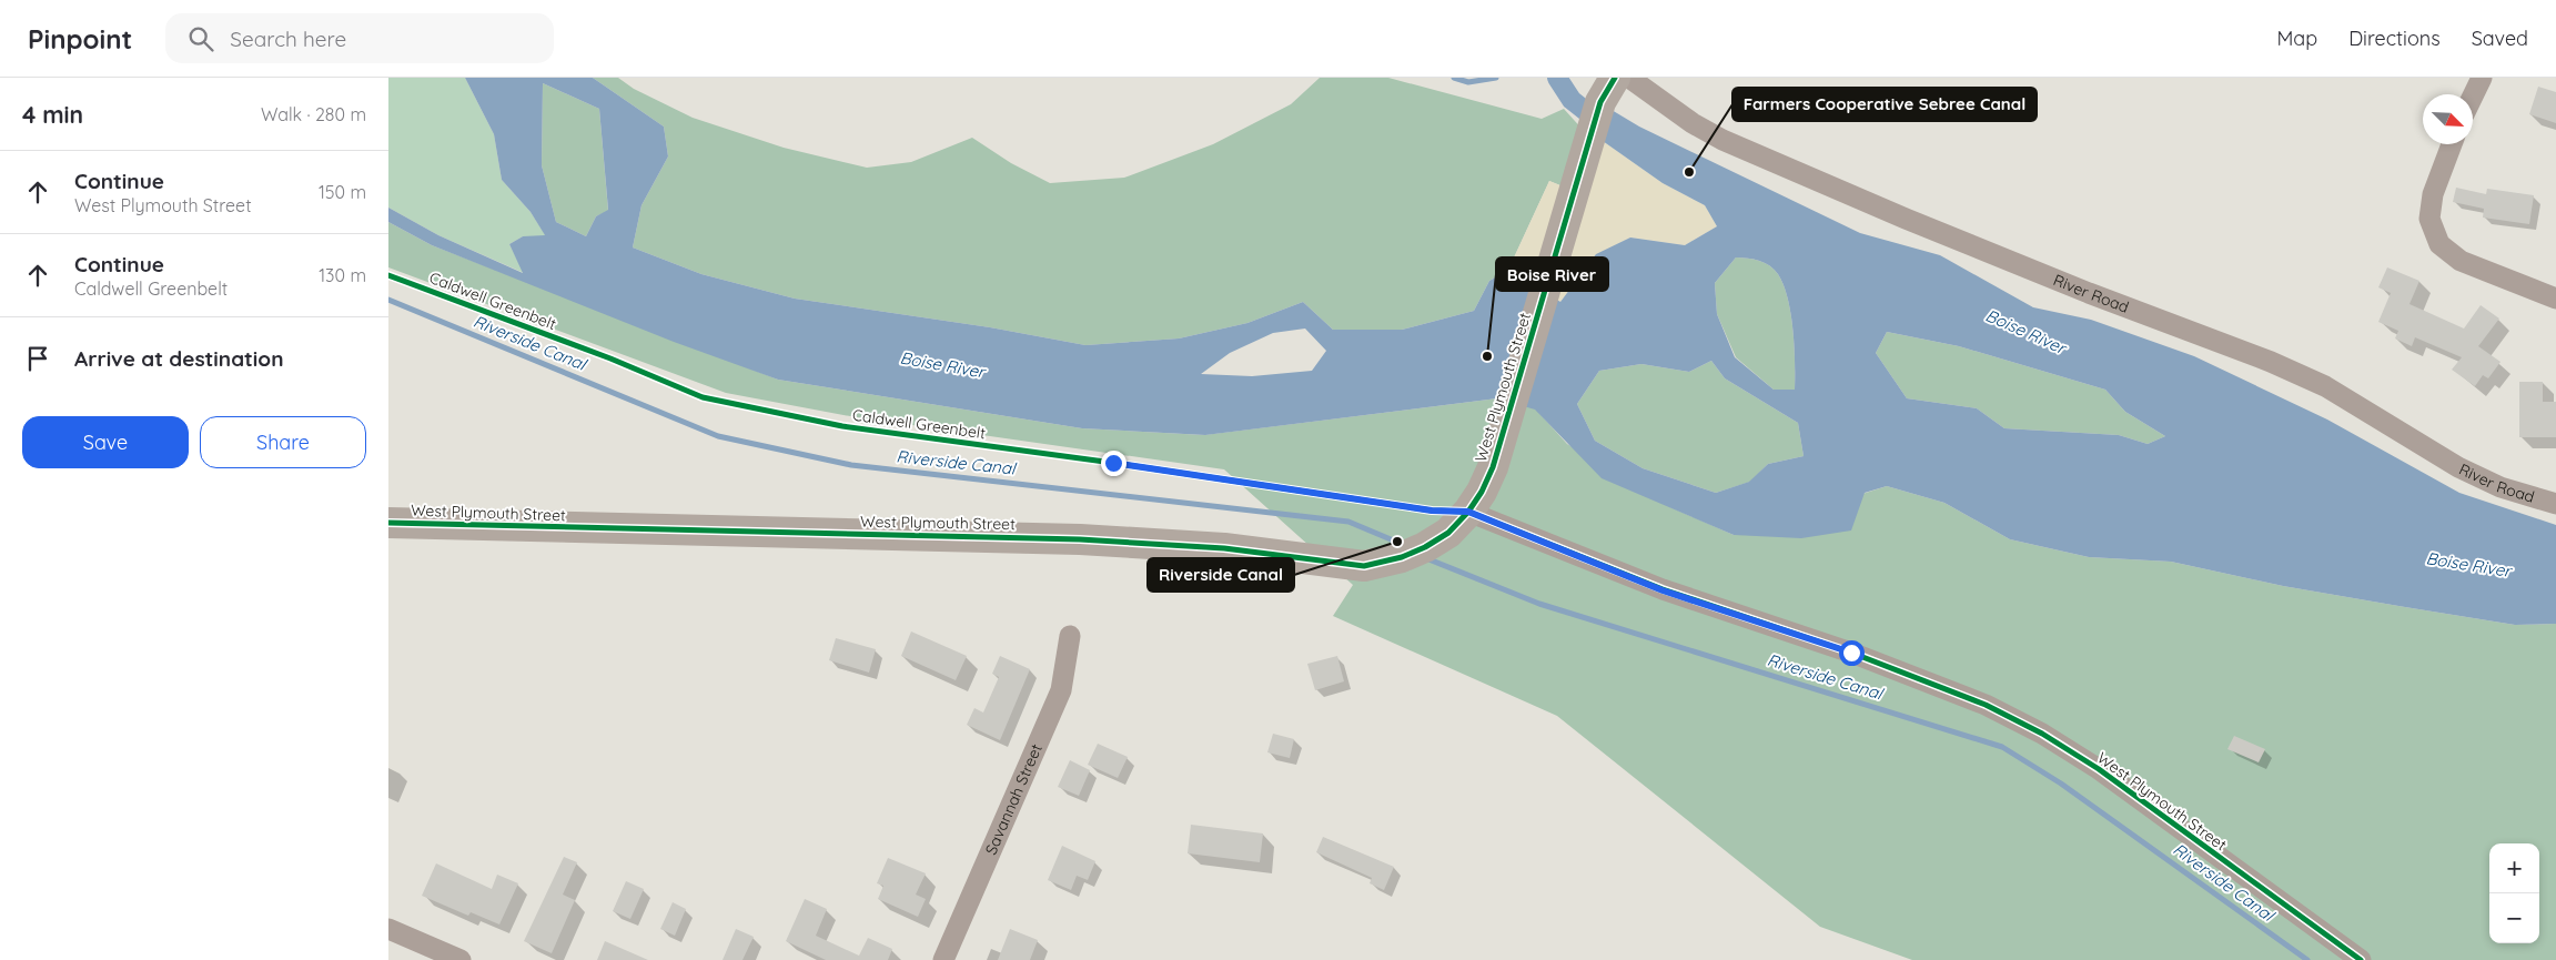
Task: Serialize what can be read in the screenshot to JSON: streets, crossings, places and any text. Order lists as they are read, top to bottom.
{
  "streets": {
    "street": ["River Road", "West Plymouth Street", "Savannah Street"],
    "cycle path": ["Caldwell Greenbelt"]
  },
  "water": ["Boise River", "Riverside Canal"],
  "places": ["Farmers Cooperative Sebree Canal", "Boise River", "Riverside Canal"],
  "north": "bottom right",
  "page": {
    "header": "Pinpoint",
    "search": "Search here",
    "nav": ["Map", "Directions", "Saved"],
    "heading": ["4 min", "Walk · 280 m"],
    "list": [
      ["Continue", "West Plymouth Street", "150 m"],
      ["Continue", "Caldwell Greenbelt", "130 m"],
      "Arrive at destination"
    ],
    "buttons": ["Save", "Share"],
    "map_buttons": ["+", "−"]
  }
}
